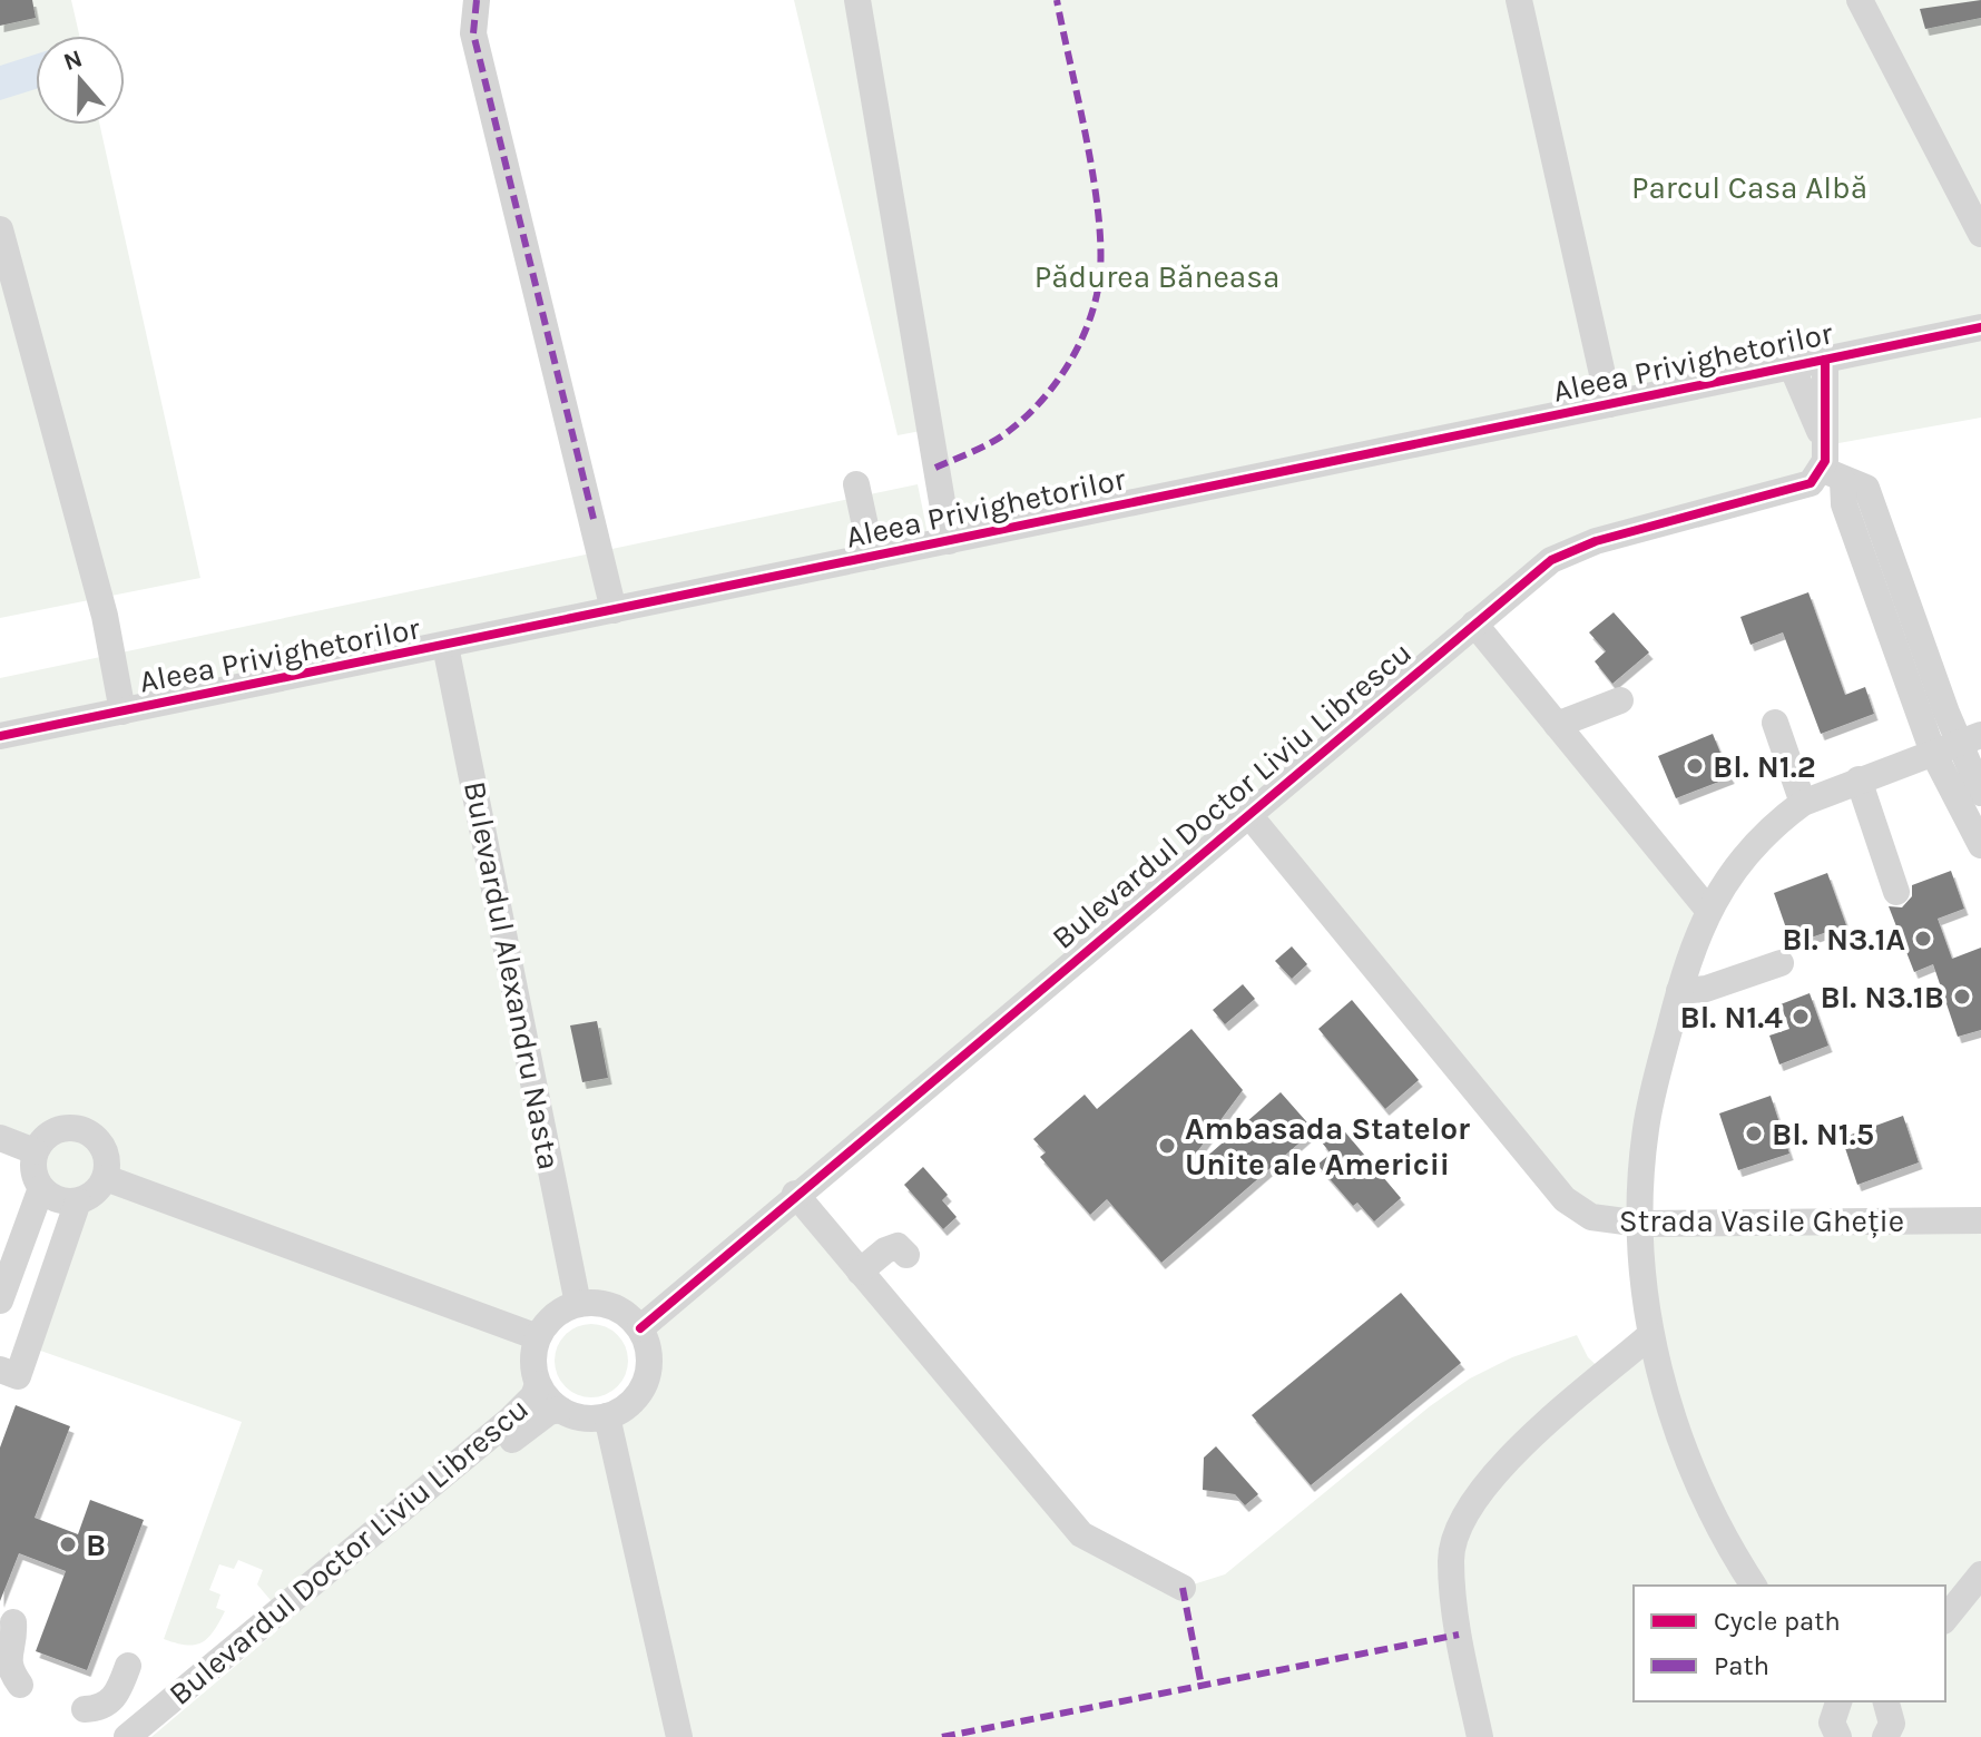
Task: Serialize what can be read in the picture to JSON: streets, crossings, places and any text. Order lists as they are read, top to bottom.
{
  "streets": {
    "street": [
      "Aleea Privighetorilor",
      "Bulevardul Doctor Liviu Librescu",
      "Bulevardul Alexandru Nasta",
      "Strada Vasile Gheție"
    ]
  },
  "crossings": [
    ["Aleea Privighetorilor", "Bulevardul Alexandru Nasta"],
    ["Bulevardul Doctor Liviu Librescu", "Bulevardul Alexandru Nasta"],
    ["Bulevardul Doctor Liviu Librescu", "Strada Vasile Gheție"]
  ],
  "parks": ["Parcul Casa Albă", "Pădurea Băneasa"],
  "places": [
    "Bl. N1.2",
    "Bl. N3.1A",
    "Bl. N3.1B",
    "Bl. N1.4",
    "Bl. N1.5",
    "Ambasada Statelor Unite ale Americii",
    "B"
  ],
  "legend": ["Cycle path", "Path"],
  "north": "top"
}
